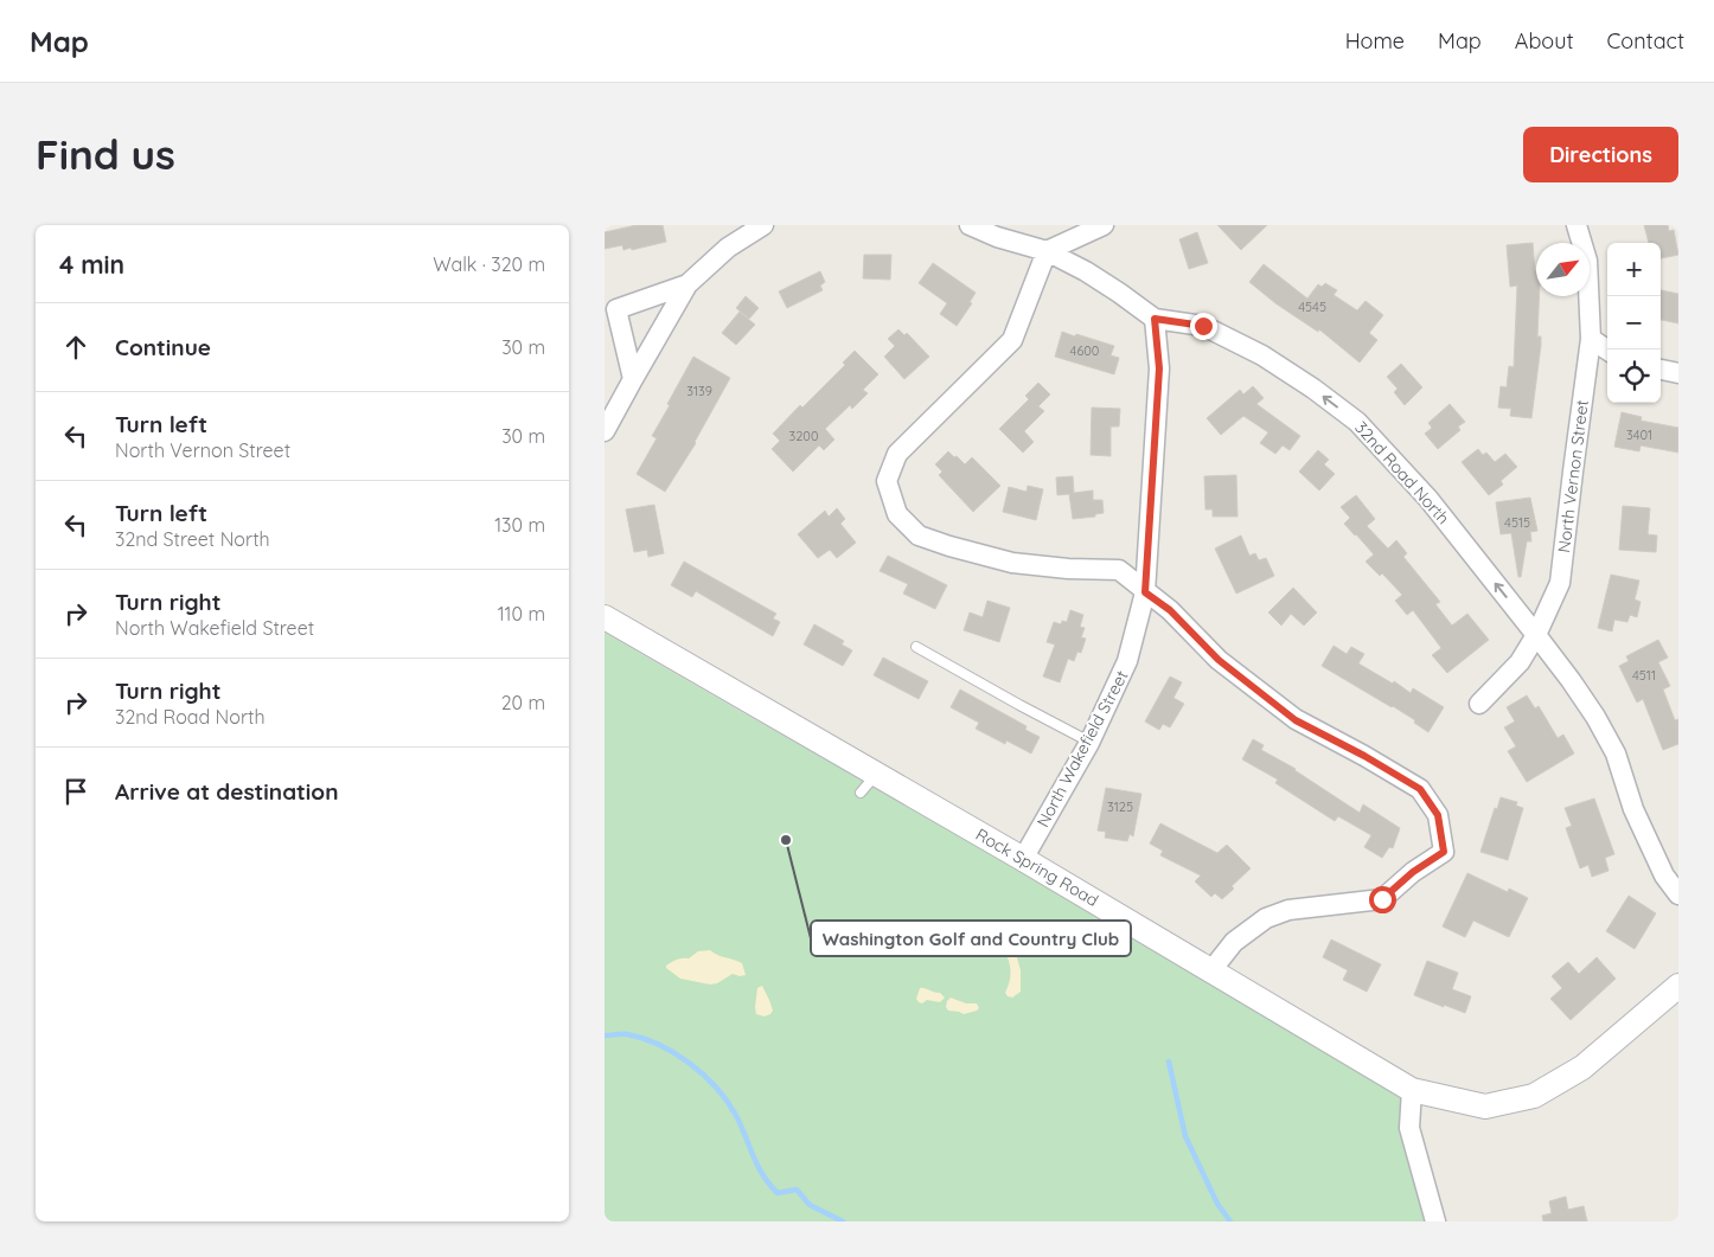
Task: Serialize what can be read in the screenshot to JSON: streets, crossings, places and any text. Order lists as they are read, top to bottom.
{
  "streets": {
    "street": [
      "32nd Road North",
      "North Vernon Street",
      "North Wakefield Street",
      "Rock Spring Road"
    ]
  },
  "crossings": [
    ["32nd Road North", "North Vernon Street"],
    ["32nd Road North", "North Wakefield Street"],
    ["North Wakefield Street", "Rock Spring Road"]
  ],
  "one_way": ["32nd Road North"],
  "places": ["Washington Golf and Country Club"],
  "house_numbers": [
    "4545",
    "4600",
    "3139",
    "3401",
    "3200",
    "4515",
    "4511",
    "3125"
  ],
  "north": "top right",
  "page": {
    "header": "Map",
    "nav": [
      "Home",
      "Map",
      "About",
      "Contact"
    ],
    "buttons": "Directions",
    "title": "Find us",
    "heading": ["4 min", "Walk · 320 m"],
    "map_buttons": ["+", "−"],
    "list": [
      ["Continue", "30 m"],
      ["Turn left", "North Vernon Street", "30 m"],
      ["Turn left", "32nd Street North", "130 m"],
      ["Turn right", "North Wakefield Street", "110 m"],
      ["Turn right", "32nd Road North", "20 m"],
      "Arrive at destination"
    ]
  }
}
